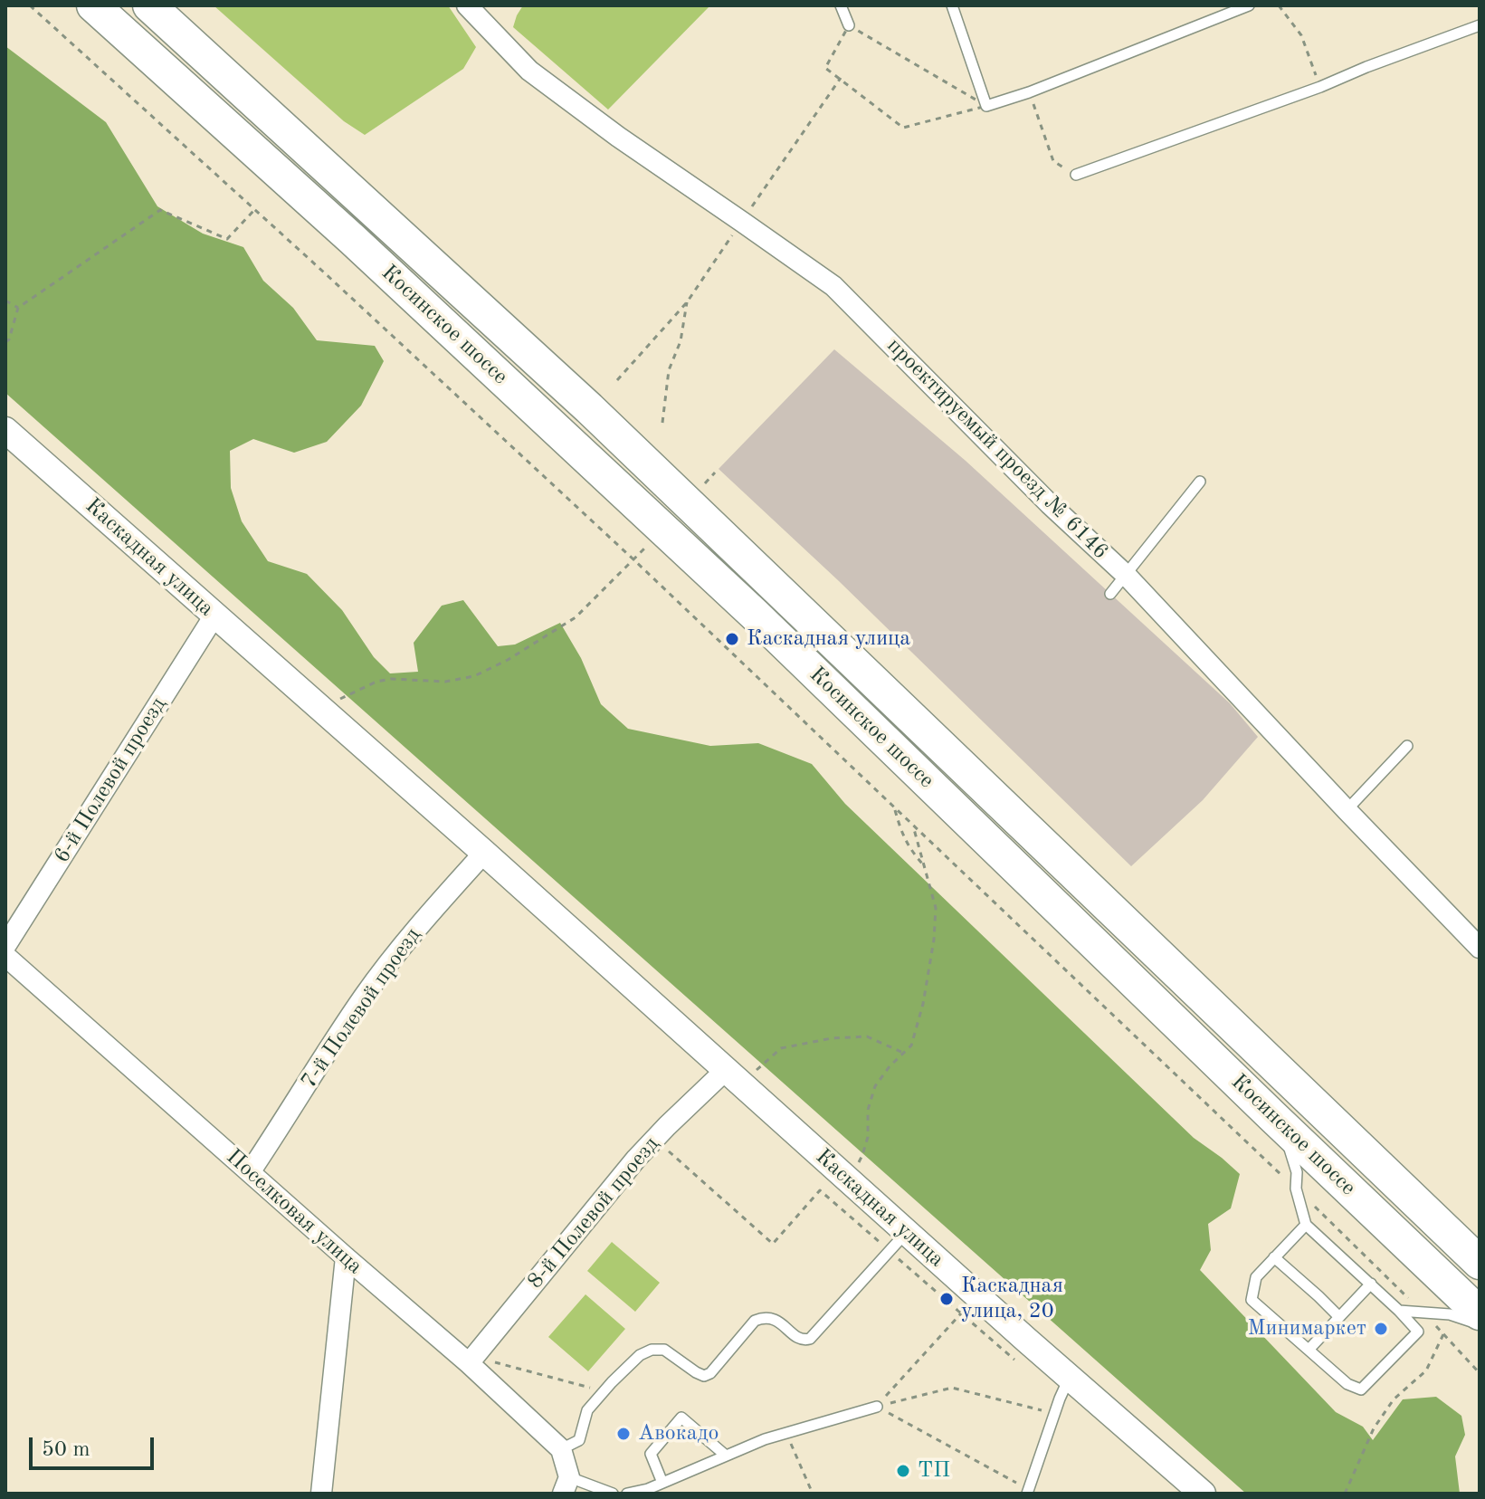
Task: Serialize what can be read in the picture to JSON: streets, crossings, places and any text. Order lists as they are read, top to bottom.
{
  "streets": {
    "highway": ["Косинское шоссе"],
    "street": [
      "проектируемый проезд № 6146",
      "Каскадная улица",
      "6-й Полевой проезд",
      "7-й Полевой проезд",
      "Поселковая улица",
      "8-й Полевой проезд"
    ]
  },
  "crossings": [
    ["Каскадная улица", "6-й Полевой проезд"],
    ["Каскадная улица", "7-й Полевой проезд"],
    ["Каскадная улица", "8-й Полевой проезд"],
    ["7-й Полевой проезд", "Поселковая улица"],
    ["Поселковая улица", "8-й Полевой проезд"]
  ],
  "places": [
    "Каскадная улица",
    "Каскадная улица, 20",
    "Минимаркет",
    "Авокадо",
    "ТП"
  ],
  "scale_bar": "50 m"
}
